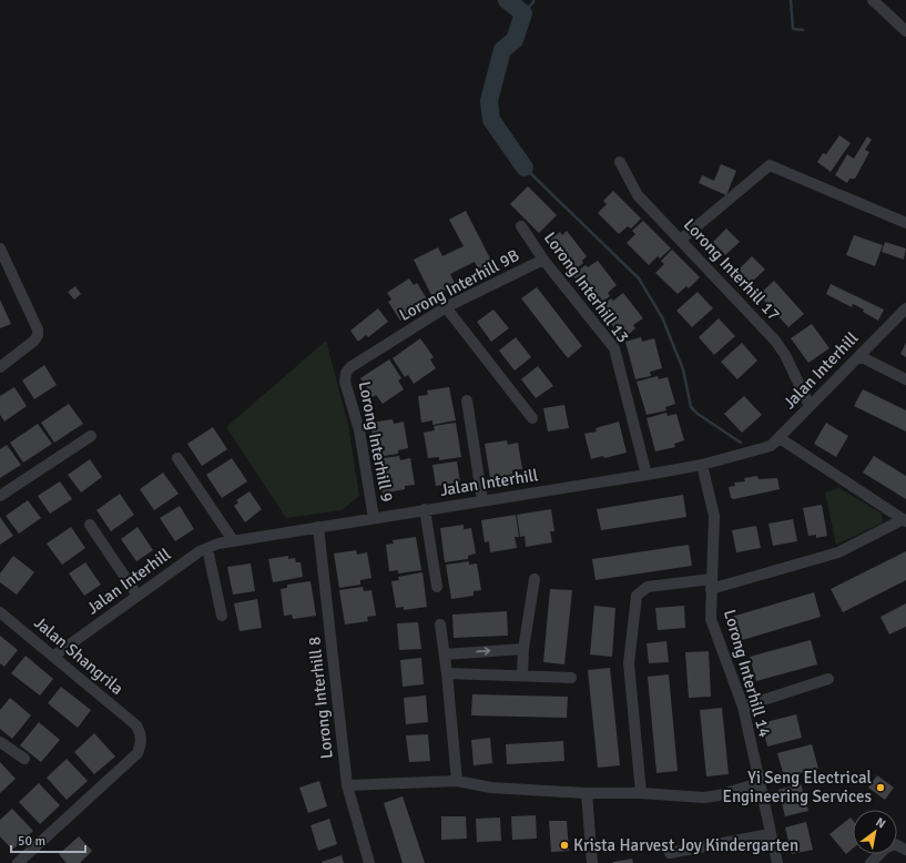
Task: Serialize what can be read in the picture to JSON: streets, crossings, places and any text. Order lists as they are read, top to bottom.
{
  "streets": {
    "street": [
      "Lorong Interhill 17",
      "Lorong Interhill 9B",
      "Lorong Interhill 13",
      "Jalan Interhill",
      "Lorong Interhill 9",
      "Jalan Shangrila",
      "Lorong Interhill 14",
      "Lorong Interhill 8"
    ]
  },
  "crossings": [
    ["Lorong Interhill 17", "Jalan Interhill"],
    ["Lorong Interhill 9B", "Lorong Interhill 13"],
    ["Lorong Interhill 9B", "Lorong Interhill 9"],
    ["Lorong Interhill 13", "Jalan Interhill"],
    ["Jalan Interhill", "Lorong Interhill 9"],
    ["Jalan Interhill", "Jalan Shangrila"],
    ["Jalan Interhill", "Lorong Interhill 14"],
    ["Jalan Interhill", "Lorong Interhill 8"]
  ],
  "places": ["Yi Seng Electrical Engineering Services", "Krista Harvest Joy Kindergarten"],
  "scale_bar": "50 m",
  "north": "top right"
}
